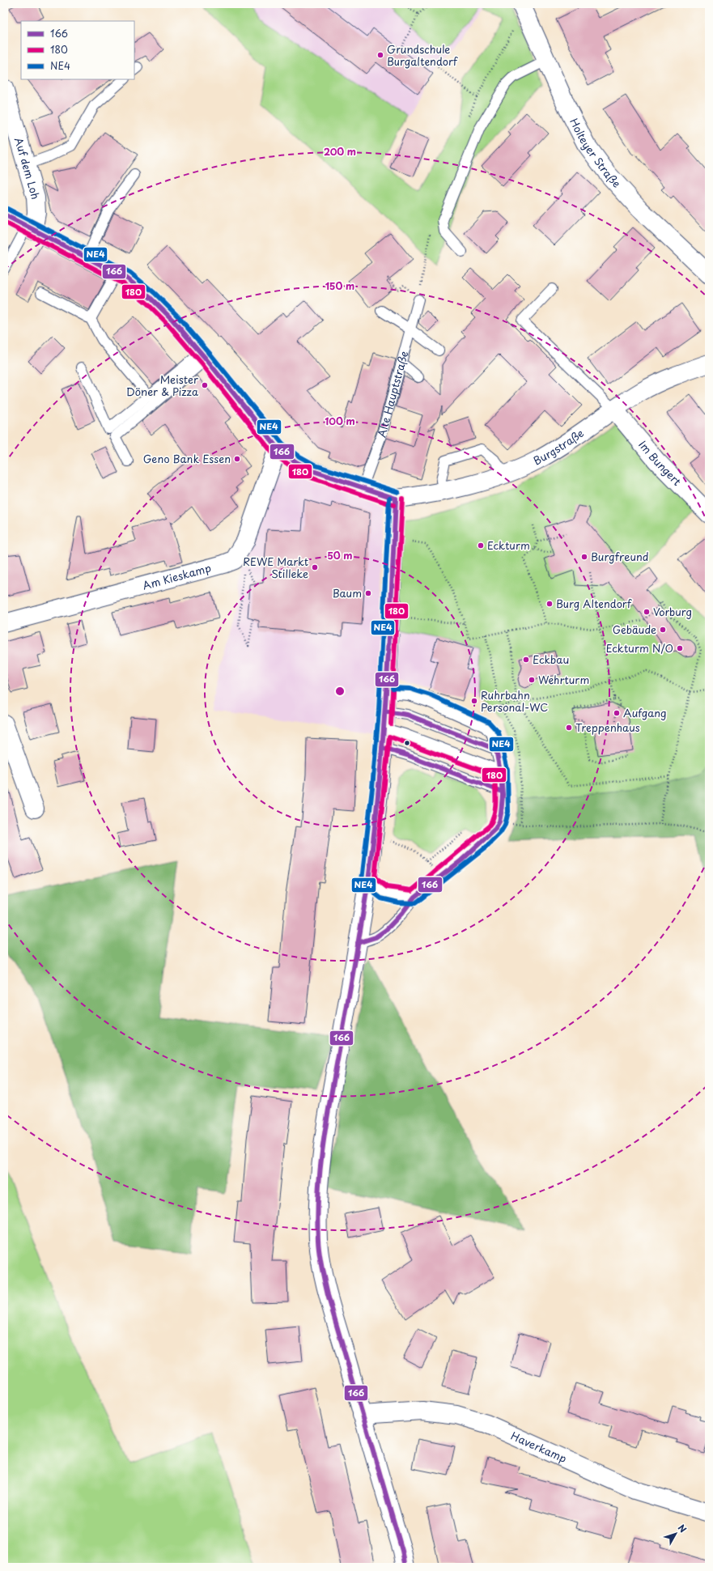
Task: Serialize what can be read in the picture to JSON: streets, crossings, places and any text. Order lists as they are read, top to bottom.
{
  "streets": {
    "street": [
      "Holteyer Straße",
      "Auf dem Loh",
      "Burgstraße",
      "Im Bungert",
      "Am Kieskamp",
      "Haverkamp"
    ],
    "lane": ["Alte Hauptstraße"]
  },
  "crossings": [
    ["Burgstraße", "Im Bungert"]
  ],
  "places": [
    "Grundschule Burgaltendorf",
    "Meister Döner & Pizza",
    "Geno Bank Essen",
    "Eckturm",
    "Burgfreund",
    "REWE Markt Stilleke",
    "Baum",
    "Burg Altendorf",
    "Vorburg",
    "Gebäude",
    "Eckturm N/O",
    "Eckbau",
    "Wehrturm",
    "Ruhrbahn Personal-WC",
    "Aufgang",
    "Treppenhaus"
  ],
  "lines": ["transit line NE4", "transit line 166", "transit line 180"],
  "legend": ["166", "180", "NE4"],
  "north": "top right",
  "rings": [
    "200 m",
    "150 m",
    "100 m",
    "50 m"
  ]
}
